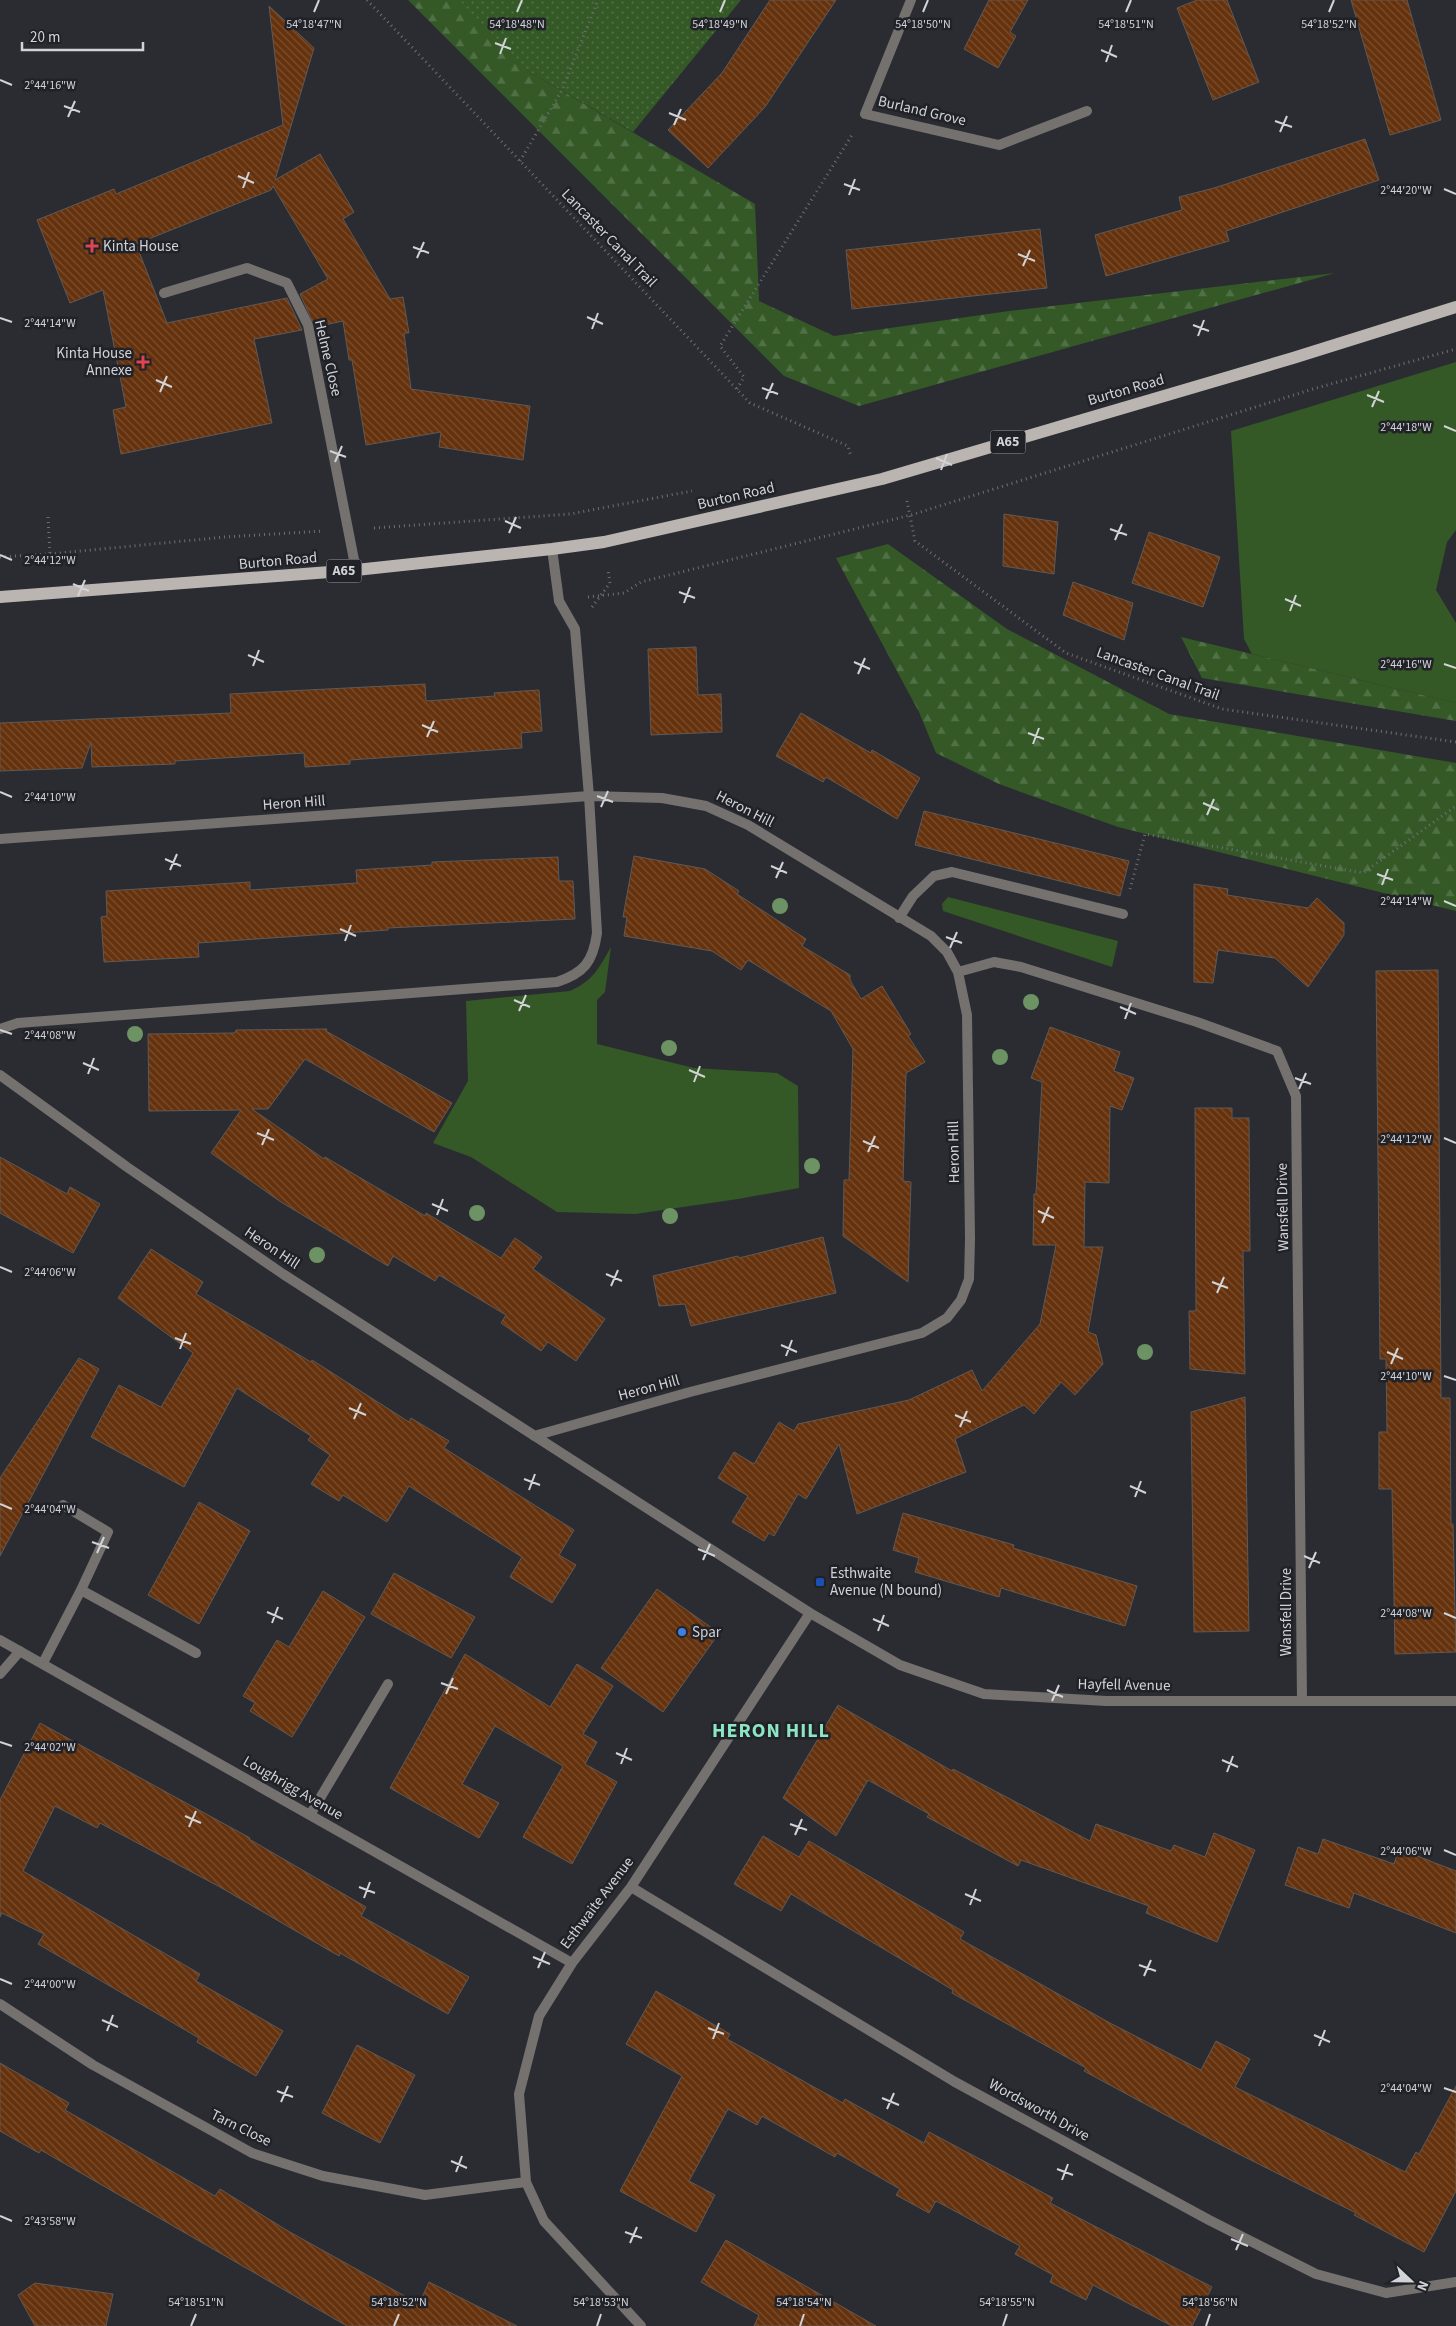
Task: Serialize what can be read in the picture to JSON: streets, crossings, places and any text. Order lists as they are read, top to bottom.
{
  "streets": {
    "main road": ["Burton Road", "A65"],
    "street": [
      "Burland Grove",
      "Helme Close",
      "Heron Hill",
      "Wansfell Drive",
      "Hayfell Avenue",
      "Loughrigg Avenue",
      "Esthwaite Avenue",
      "Wordsworth Drive",
      "Tarn Close"
    ],
    "path": ["Lancaster Canal Trail"]
  },
  "crossings": [
    ["Helme Close", "Burton Road"],
    ["Heron Hill", "Wansfell Drive"],
    ["Heron Hill", "Hayfell Avenue"],
    ["Heron Hill", "Esthwaite Avenue"],
    ["Wansfell Drive", "Hayfell Avenue"],
    ["Hayfell Avenue", "Esthwaite Avenue"],
    ["Loughrigg Avenue", "Esthwaite Avenue"],
    ["Esthwaite Avenue", "Wordsworth Drive"],
    ["Esthwaite Avenue", "Tarn Close"]
  ],
  "districts": ["HERON HILL"],
  "places": {
    "health": ["Kinta House", "Kinta House Annexe"],
    "transit": ["Esthwaite Avenue (N bound)"],
    "other": ["Spar"]
  },
  "scale_bar": "20 m",
  "north": "right",
  "coordinates": [
    "54°18'47\"N",
    "54°18'49\"N",
    "54°18'50\"N",
    "54°18'48\"N",
    "54°18'51\"N",
    "54°18'52\"N",
    "2°44'16\"W",
    "2°44'20\"W",
    "2°44'14\"W",
    "2°44'18\"W",
    "2°44'12\"W",
    "2°44'10\"W",
    "2°44'08\"W",
    "2°44'06\"W",
    "2°44'04\"W",
    "2°44'02\"W",
    "2°44'00\"W",
    "2°43'58\"W",
    "54°18'53\"N",
    "54°18'54\"N",
    "54°18'55\"N",
    "54°18'56\"N"
  ]
}
